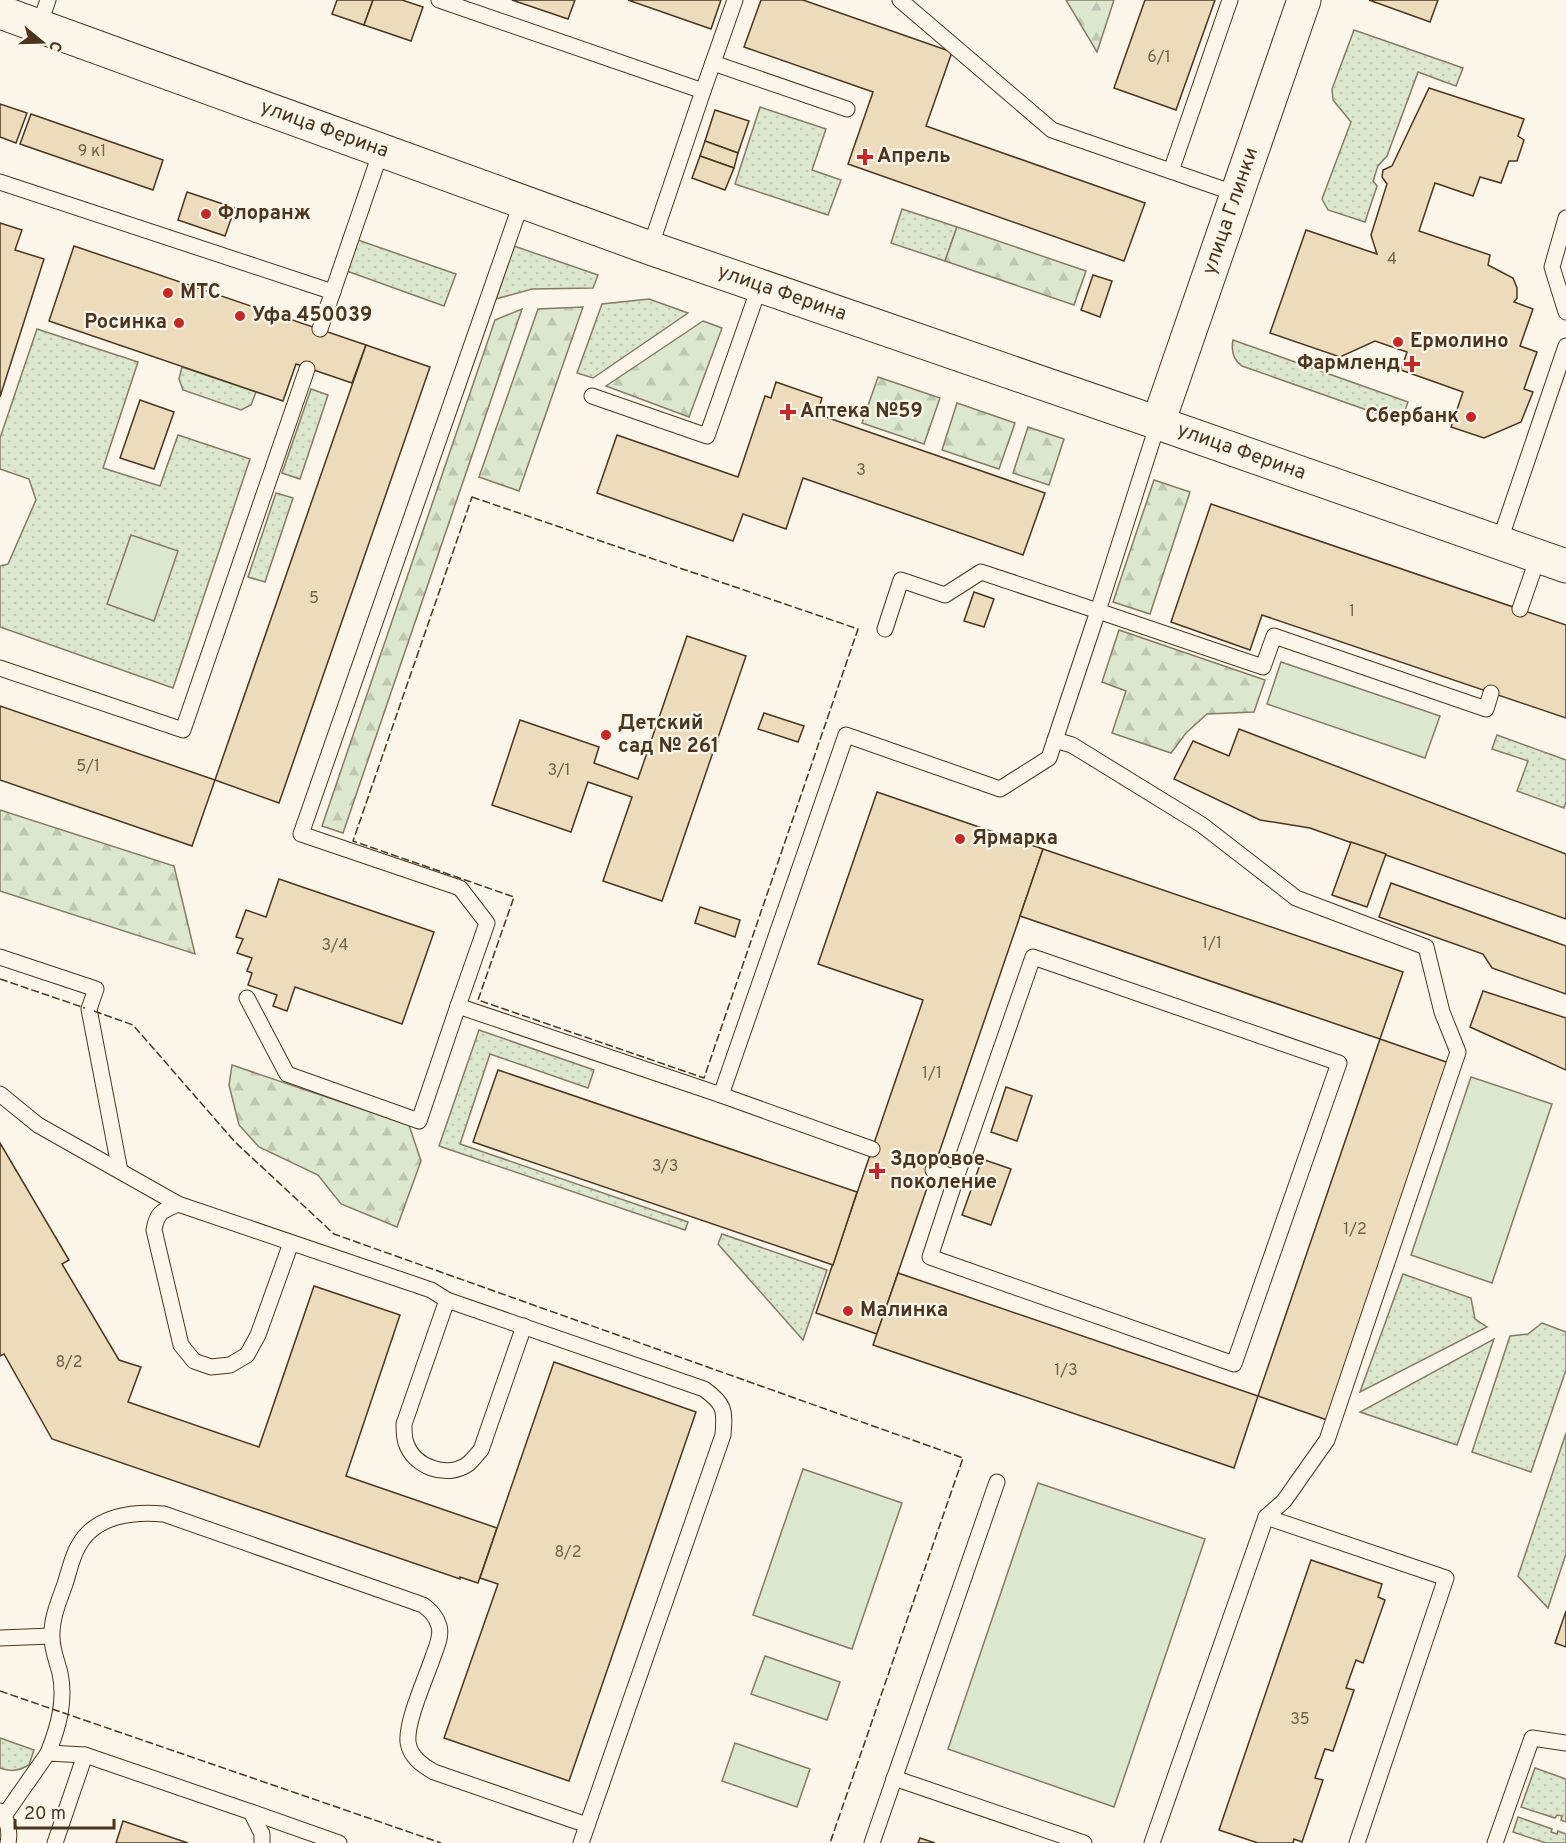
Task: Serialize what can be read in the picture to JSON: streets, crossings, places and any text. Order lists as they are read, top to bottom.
{
  "streets": {
    "main road": ["улица Ферина", "улица Глинки"]
  },
  "crossings": [
    ["улица Ферина", "улица Глинки"]
  ],
  "places": {
    "health": [
      "Апрель",
      "Фармленд",
      "Аптека №59",
      "Здоровое поколение"
    ],
    "other": [
      "Флоранж",
      "МТС",
      "Уфа 450039",
      "Росинка",
      "Ермолино",
      "Сбербанк",
      "Детский сад № 261",
      "Ярмарка",
      "Малинка"
    ]
  },
  "house_numbers": [
    "6/1",
    "9 к1",
    "4",
    "3",
    "5",
    "1",
    "5/1",
    "3/1",
    "1/1",
    "3/4",
    "1/1",
    "3/3",
    "1/2",
    "8/2",
    "1/3",
    "8/2",
    "35"
  ],
  "scale_bar": "20 m",
  "north": "right"
}
